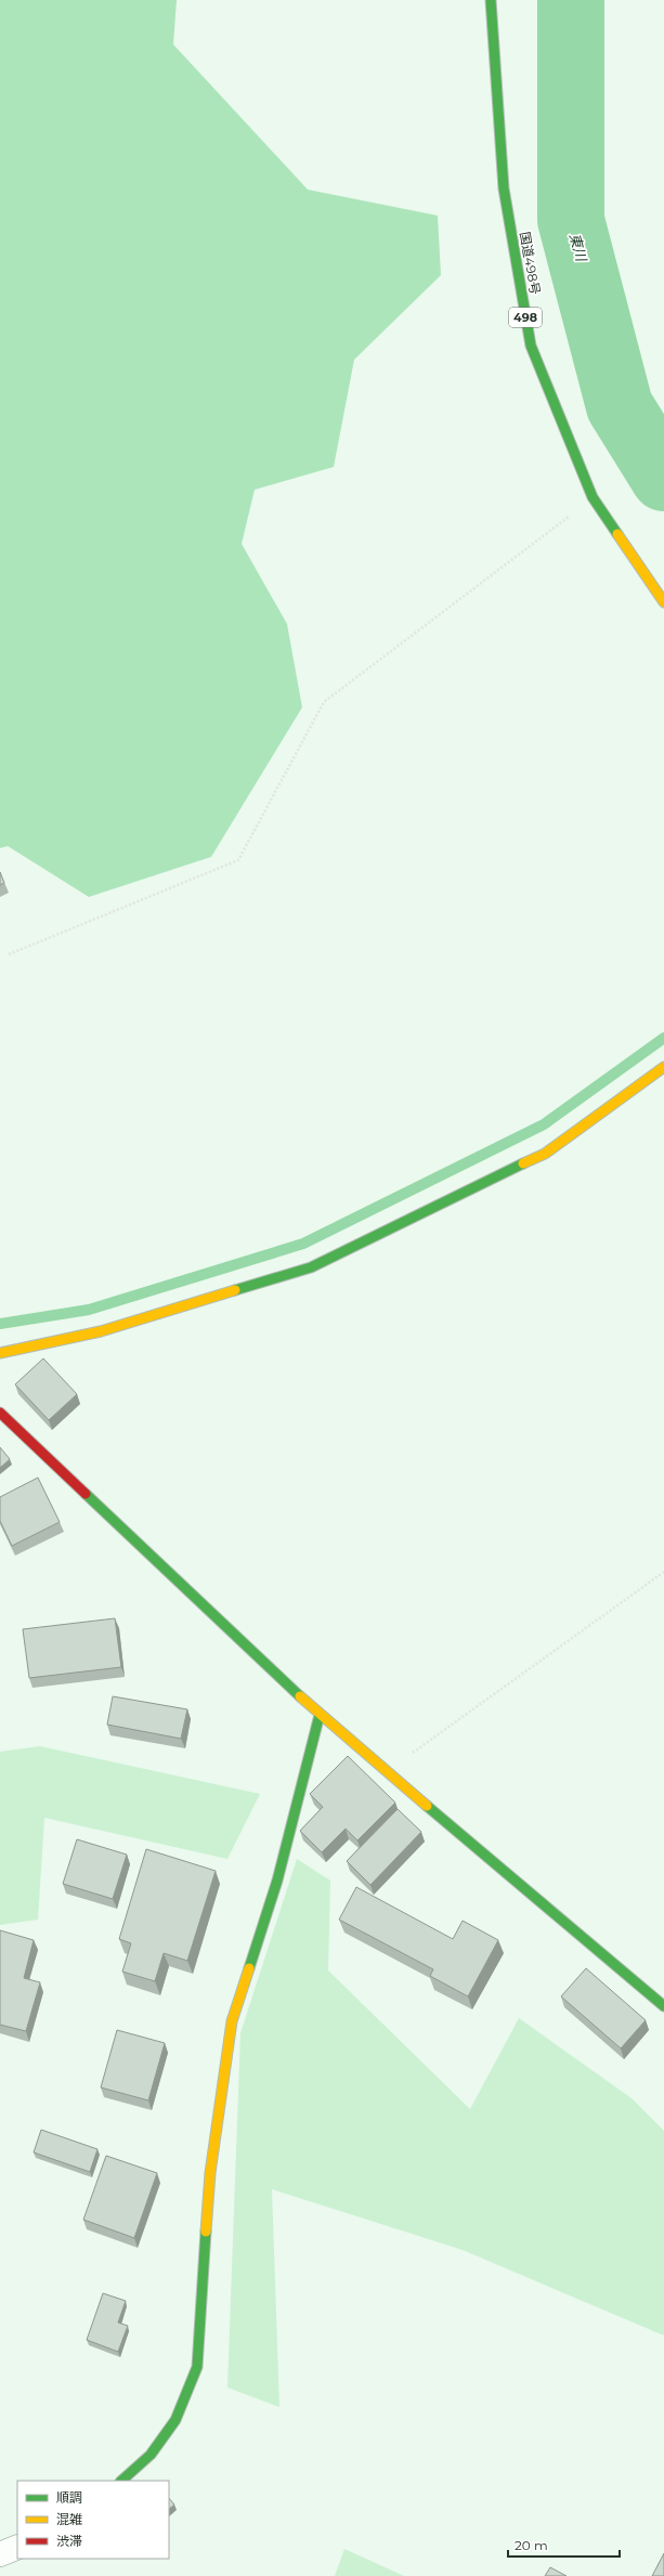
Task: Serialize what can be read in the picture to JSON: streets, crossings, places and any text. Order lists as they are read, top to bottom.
{
  "streets": {
    "main road": ["国道498号", "498"]
  },
  "water": ["東川"],
  "legend": ["順調", "混雑", "渋滞"],
  "scale_bar": "20 m"
}
